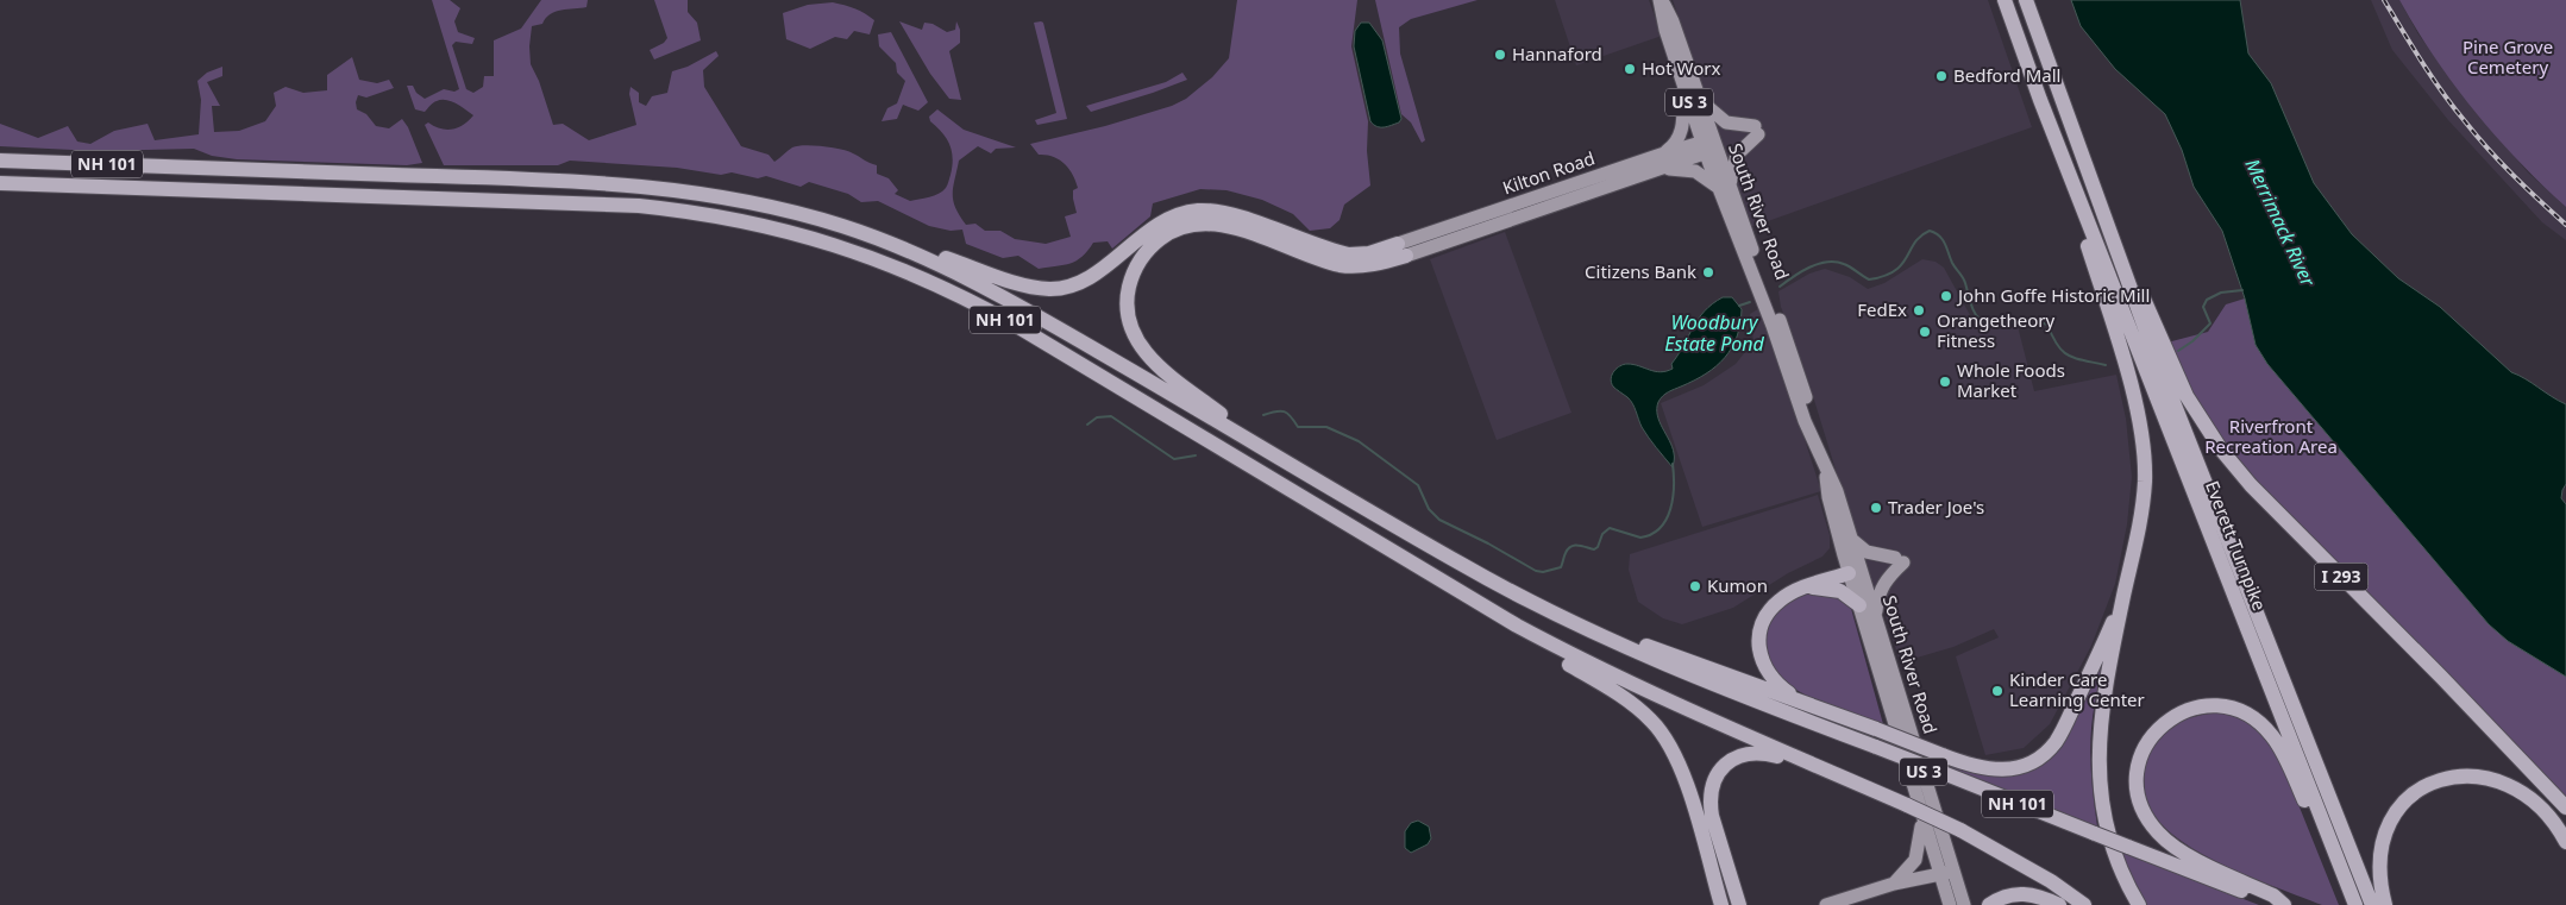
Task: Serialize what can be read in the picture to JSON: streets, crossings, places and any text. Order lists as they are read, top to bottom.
{
  "streets": {
    "highway": ["NH 101", "Everett Turnpike", "I 293"],
    "main road": ["US 3", "Kilton Road", "South River Road"]
  },
  "crossings": [
    ["Kilton Road", "South River Road"],
    ["Everett Turnpike", "I 293"]
  ],
  "water": ["Merrimack River", "Woodbury Estate Pond"],
  "parks": ["Pine Grove Cemetery", "Riverfront Recreation Area"],
  "places": [
    "Hannaford",
    "Hot Worx",
    "Bedford Mall",
    "Citizens Bank",
    "John Goffe Historic Mill",
    "FedEx",
    "Orangetheory Fitness",
    "Whole Foods Market",
    "Trader Joe's",
    "Kumon",
    "Kinder Care Learning Center"
  ]
}
